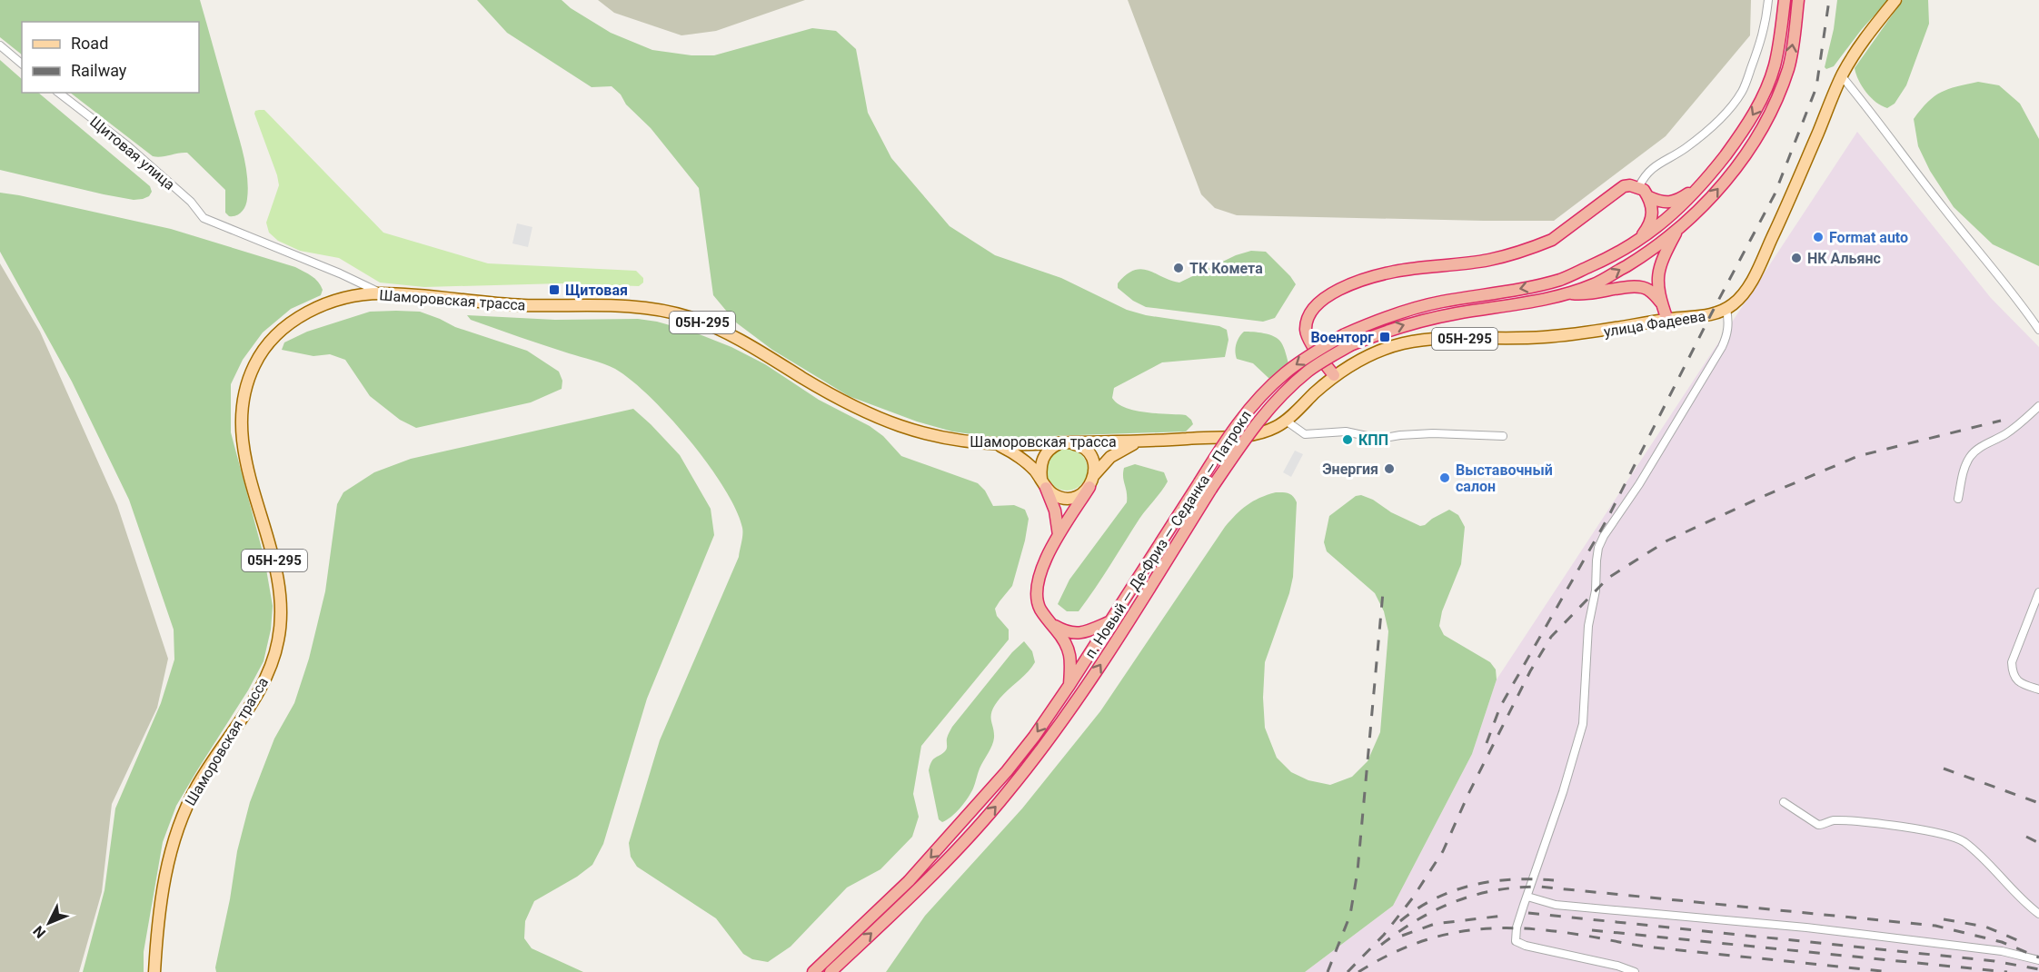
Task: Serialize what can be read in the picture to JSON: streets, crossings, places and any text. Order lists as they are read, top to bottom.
{
  "streets": {
    "highway": ["05Н-295", "п. Новый — Де-Фриз — Седанка — Патрокл"],
    "main road": ["Шаморовская трасса", "улица Фадеева"],
    "street": ["Щитовая улица"]
  },
  "crossings": [
    ["Щитовая улица", "Шаморовская трасса"],
    ["Шаморовская трасса", "05Н-295"],
    ["Шаморовская трасса", "улица Фадеева"]
  ],
  "places": {
    "other": [
      "Format auto",
      "НК Альянс",
      "ТК Комета",
      "КПП",
      "Энергия",
      "Выставочный салон"
    ],
    "transit": ["Щитовая", "Военторг"]
  },
  "legend": ["Road", "Railway"],
  "north": "bottom left"
}
